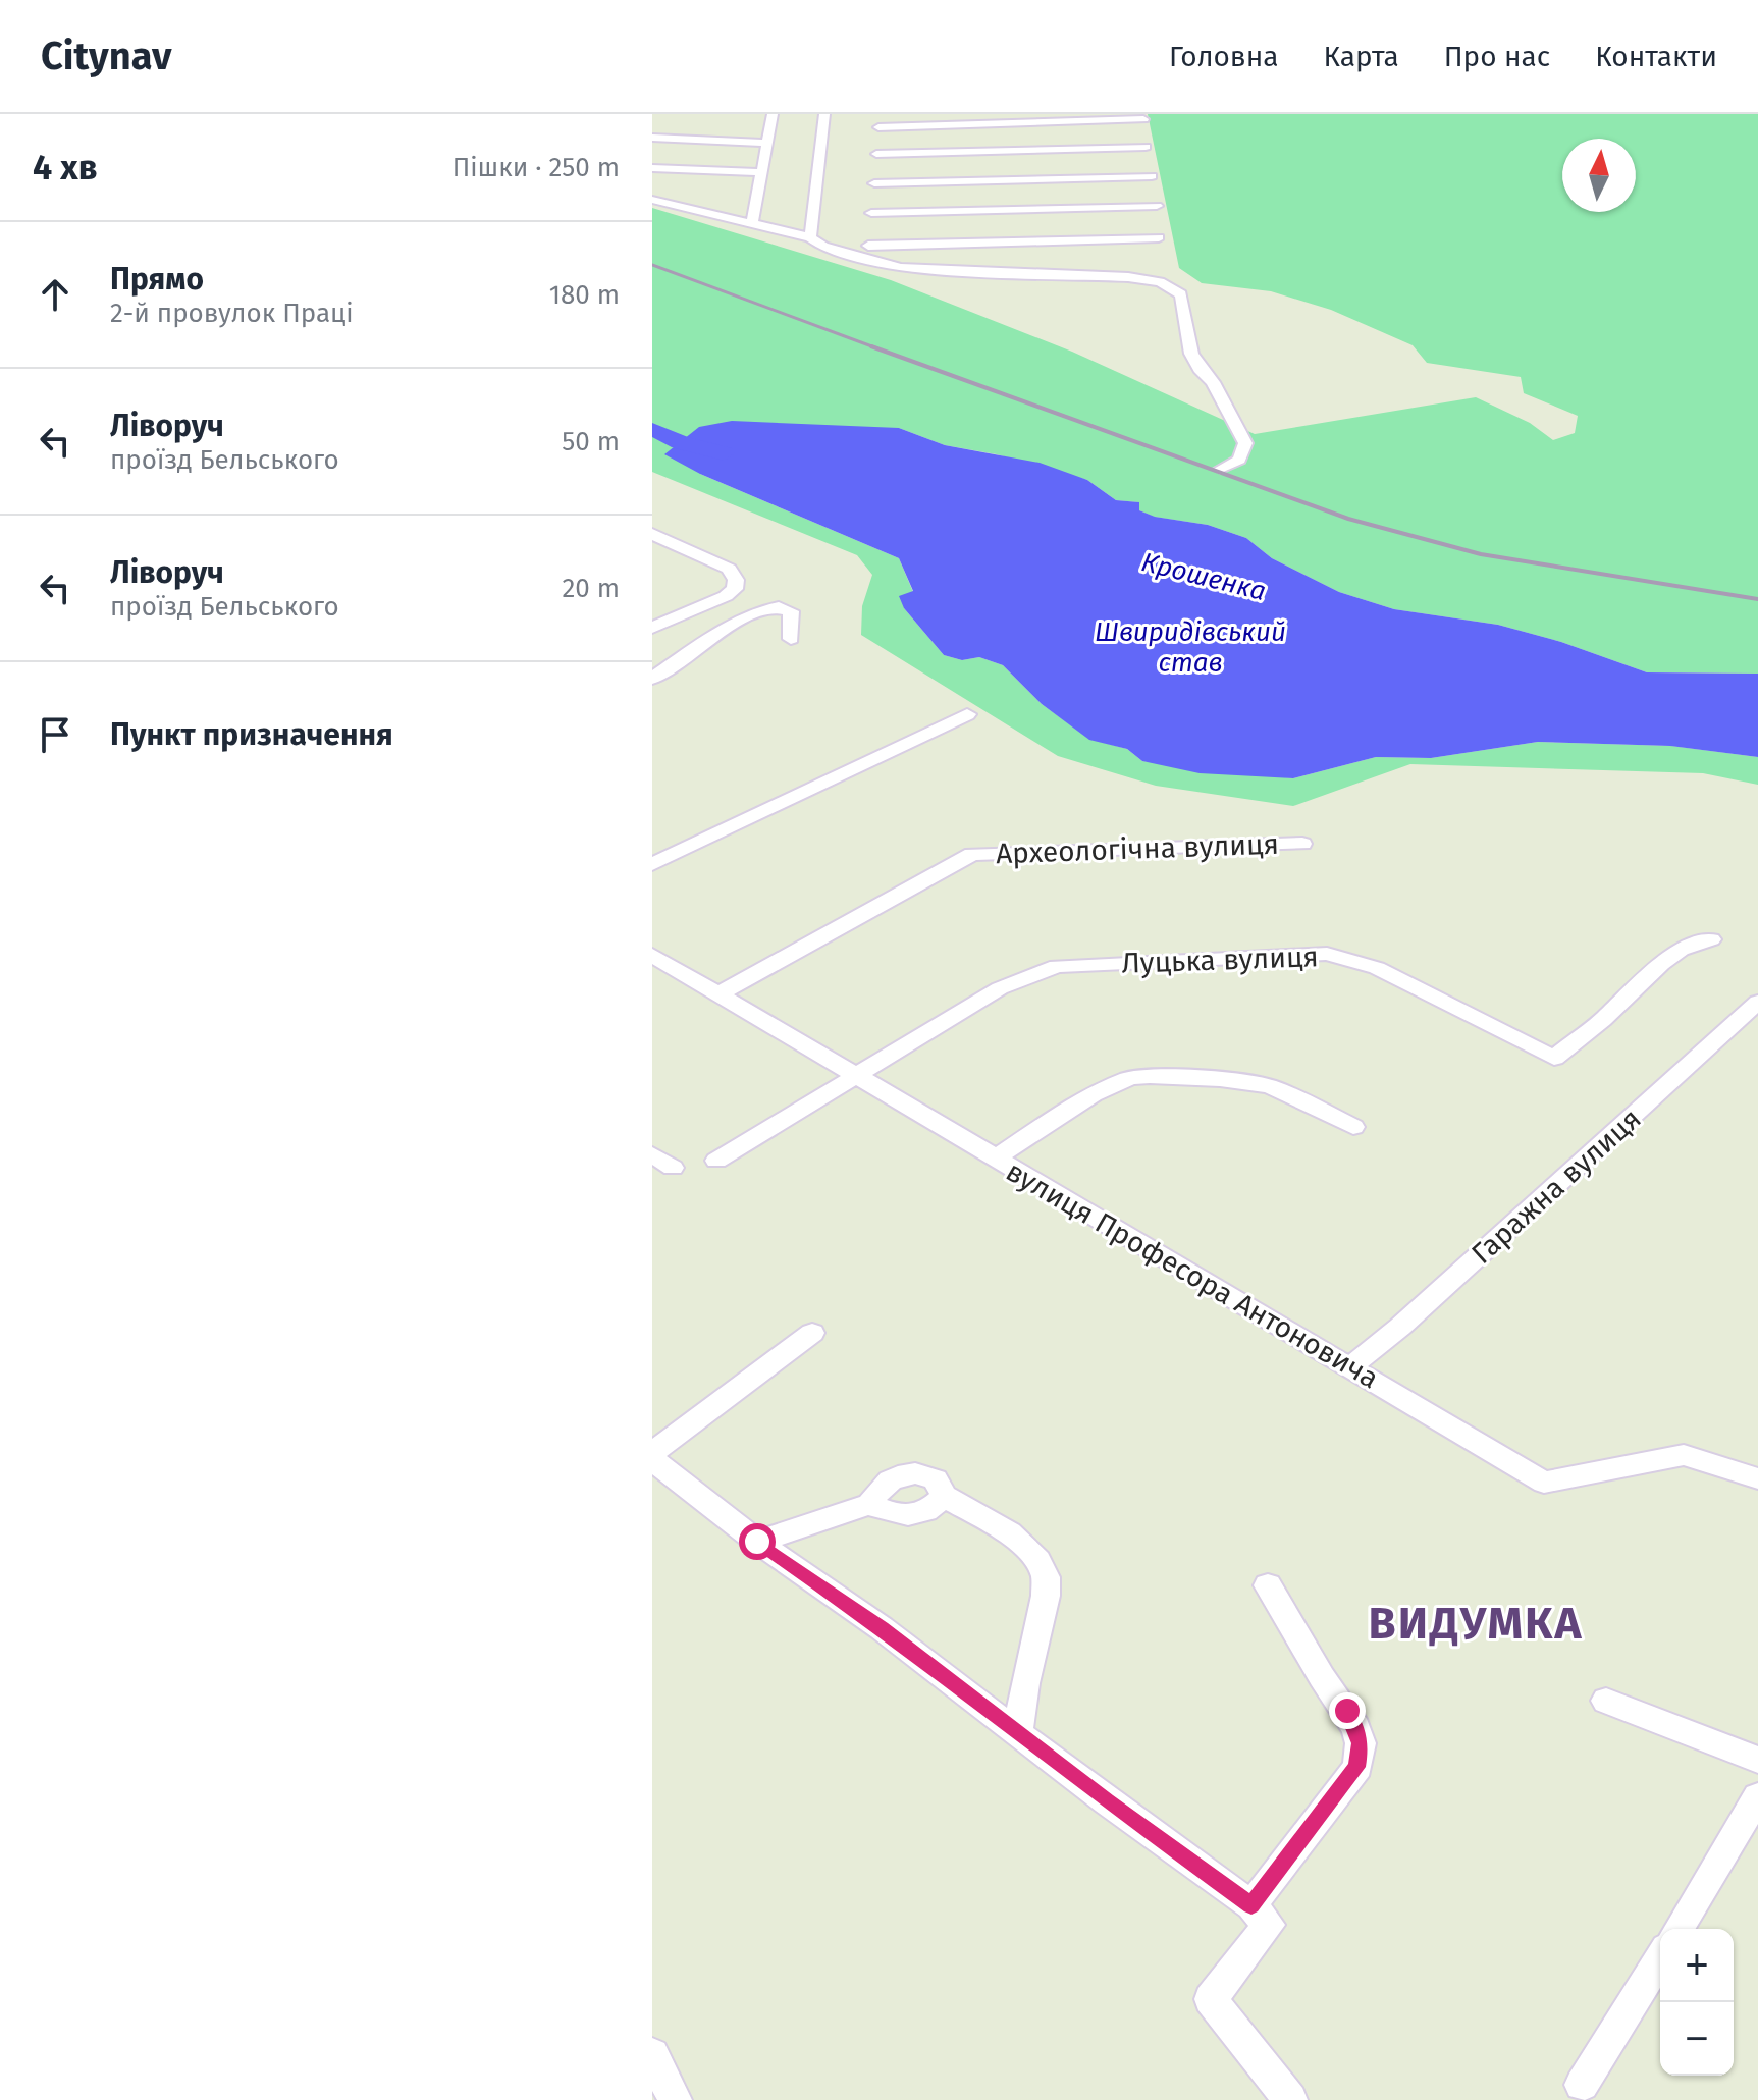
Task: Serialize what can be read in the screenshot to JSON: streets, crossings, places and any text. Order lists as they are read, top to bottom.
{
  "streets": {
    "street": [
      "Археологічна вулиця",
      "Луцька вулиця",
      "Гаражна вулиця",
      "вулиця Професора Антоновича"
    ]
  },
  "crossings": [
    ["Археологічна вулиця", "вулиця Професора Антоновича"],
    ["Луцька вулиця", "вулиця Професора Антоновича"],
    ["Гаражна вулиця", "вулиця Професора Антоновича"]
  ],
  "districts": ["ВИДУМКА"],
  "water": ["Крошенка", "Швиридівський став"],
  "north": "top",
  "page": {
    "header": "Citynav",
    "nav": [
      "Головна",
      "Карта",
      "Про нас",
      "Контакти"
    ],
    "heading": ["4 хв", "Пішки · 250 m"],
    "list": [
      ["Прямо", "2-й провулок Праці", "180 m"],
      ["Ліворуч", "проїзд Бельського", "50 m"],
      ["Ліворуч", "проїзд Бельського", "20 m"],
      "Пункт призначення"
    ],
    "map_buttons": ["+", "−"]
  }
}
